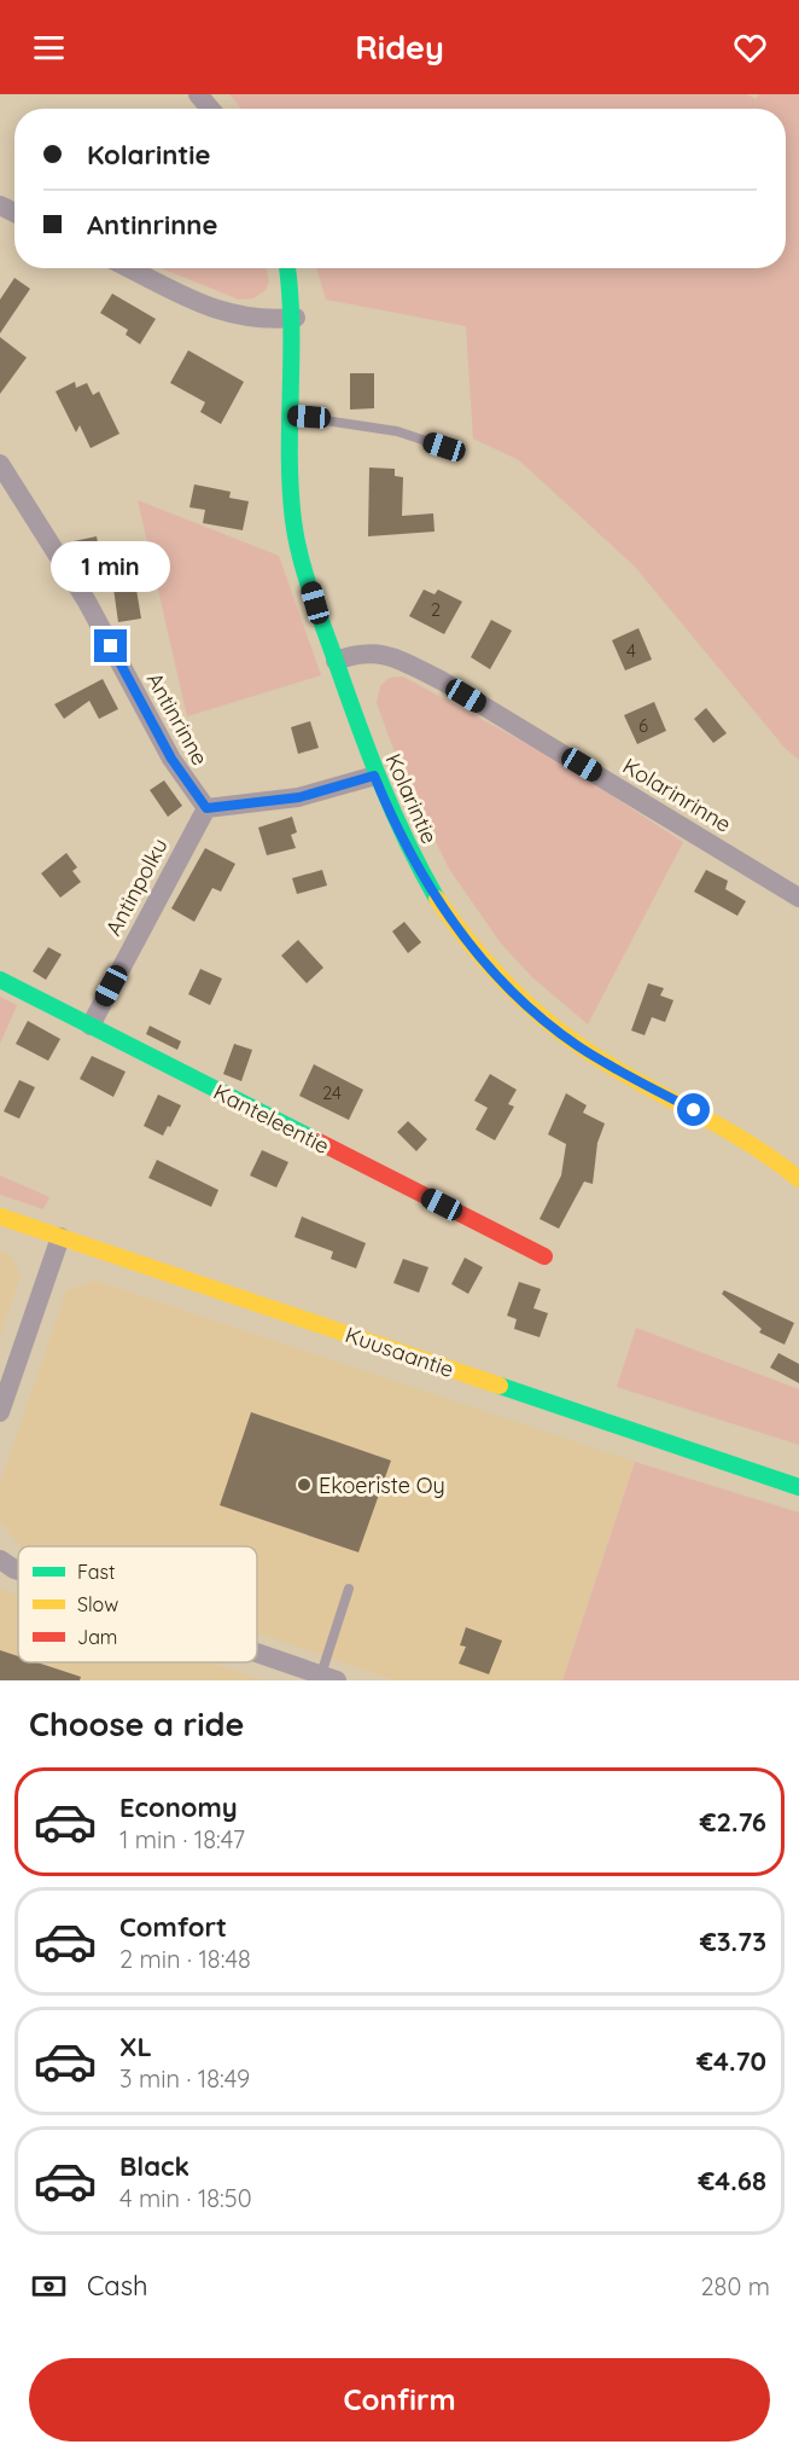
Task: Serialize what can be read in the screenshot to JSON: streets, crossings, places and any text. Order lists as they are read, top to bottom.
{
  "streets": {
    "street": [
      "Antinrinne",
      "Kolarinrinne",
      "Kolarintie",
      "Antinpolku",
      "Kanteleentie",
      "Kuusaantie"
    ]
  },
  "crossings": [
    ["Antinrinne", "Antinpolku"],
    ["Kolarinrinne", "Kolarintie"],
    ["Antinpolku", "Kanteleentie"]
  ],
  "places": ["Ekoeriste Oy"],
  "house_numbers": [
    "2",
    "4",
    "6",
    "24"
  ],
  "legend": ["Fast", "Slow", "Jam"],
  "page": {
    "header": "Ridey",
    "banner": ["Kolarintie", "Antinrinne"],
    "bubble": "1 min",
    "heading": "Choose a ride",
    "list": [
      {
        "name": "Economy",
        "note": "1 min · 18:47",
        "value": "€2.76"
      },
      {
        "name": "Comfort",
        "note": "2 min · 18:48",
        "value": "€3.73"
      },
      {
        "name": "XL",
        "note": "3 min · 18:49",
        "value": "€4.70"
      },
      {
        "name": "Black",
        "note": "4 min · 18:50",
        "value": "€4.68"
      }
    ],
    "pay": ["Cash", "280 m"],
    "buttons": "Confirm"
  }
}
